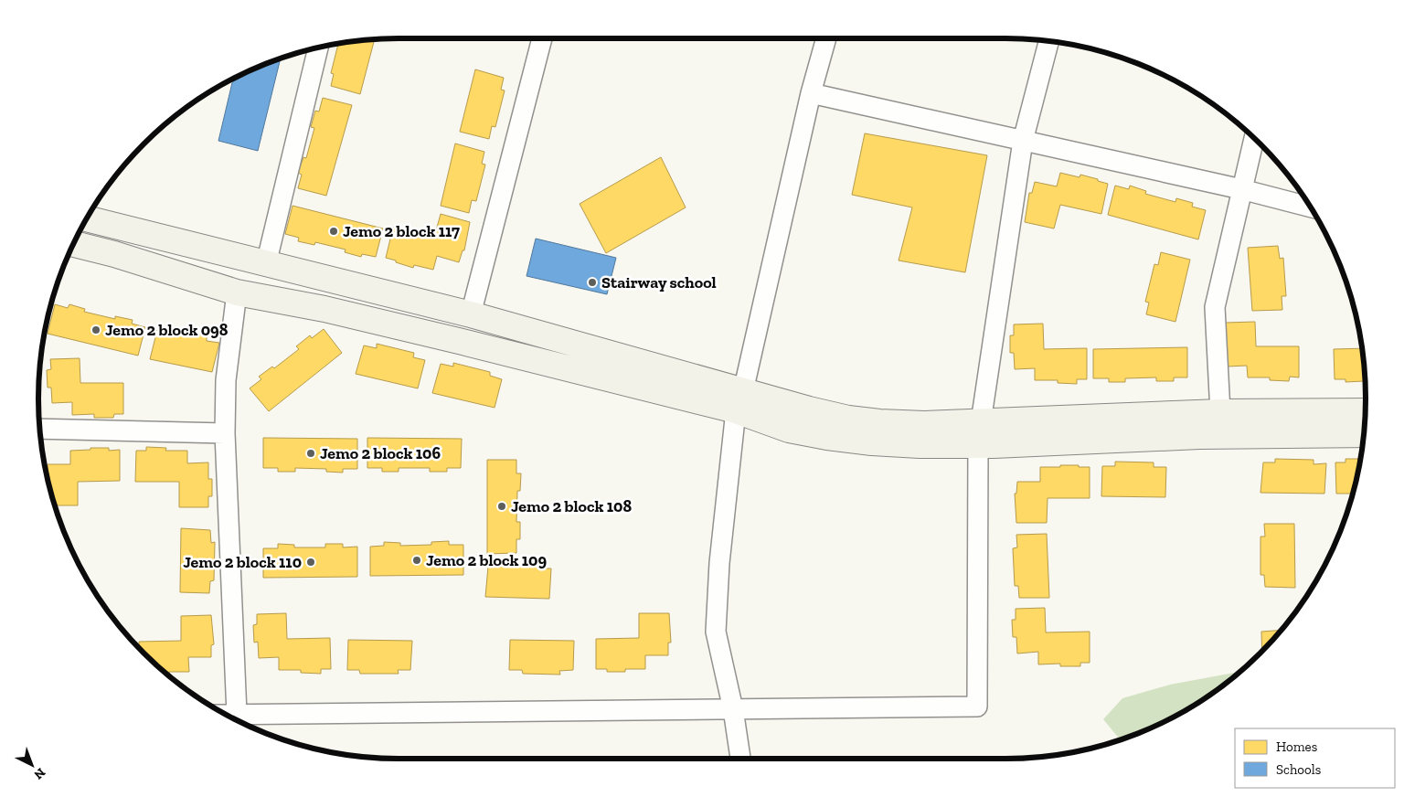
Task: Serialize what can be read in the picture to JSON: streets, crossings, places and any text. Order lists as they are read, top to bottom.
{
  "places": [
    "Jemo 2 block 117",
    "Stairway school",
    "Jemo 2 block 098",
    "Jemo 2 block 106",
    "Jemo 2 block 108",
    "Jemo 2 block 109",
    "Jemo 2 block 110"
  ],
  "legend": ["Homes", "Schools"],
  "north": "bottom right"
}
